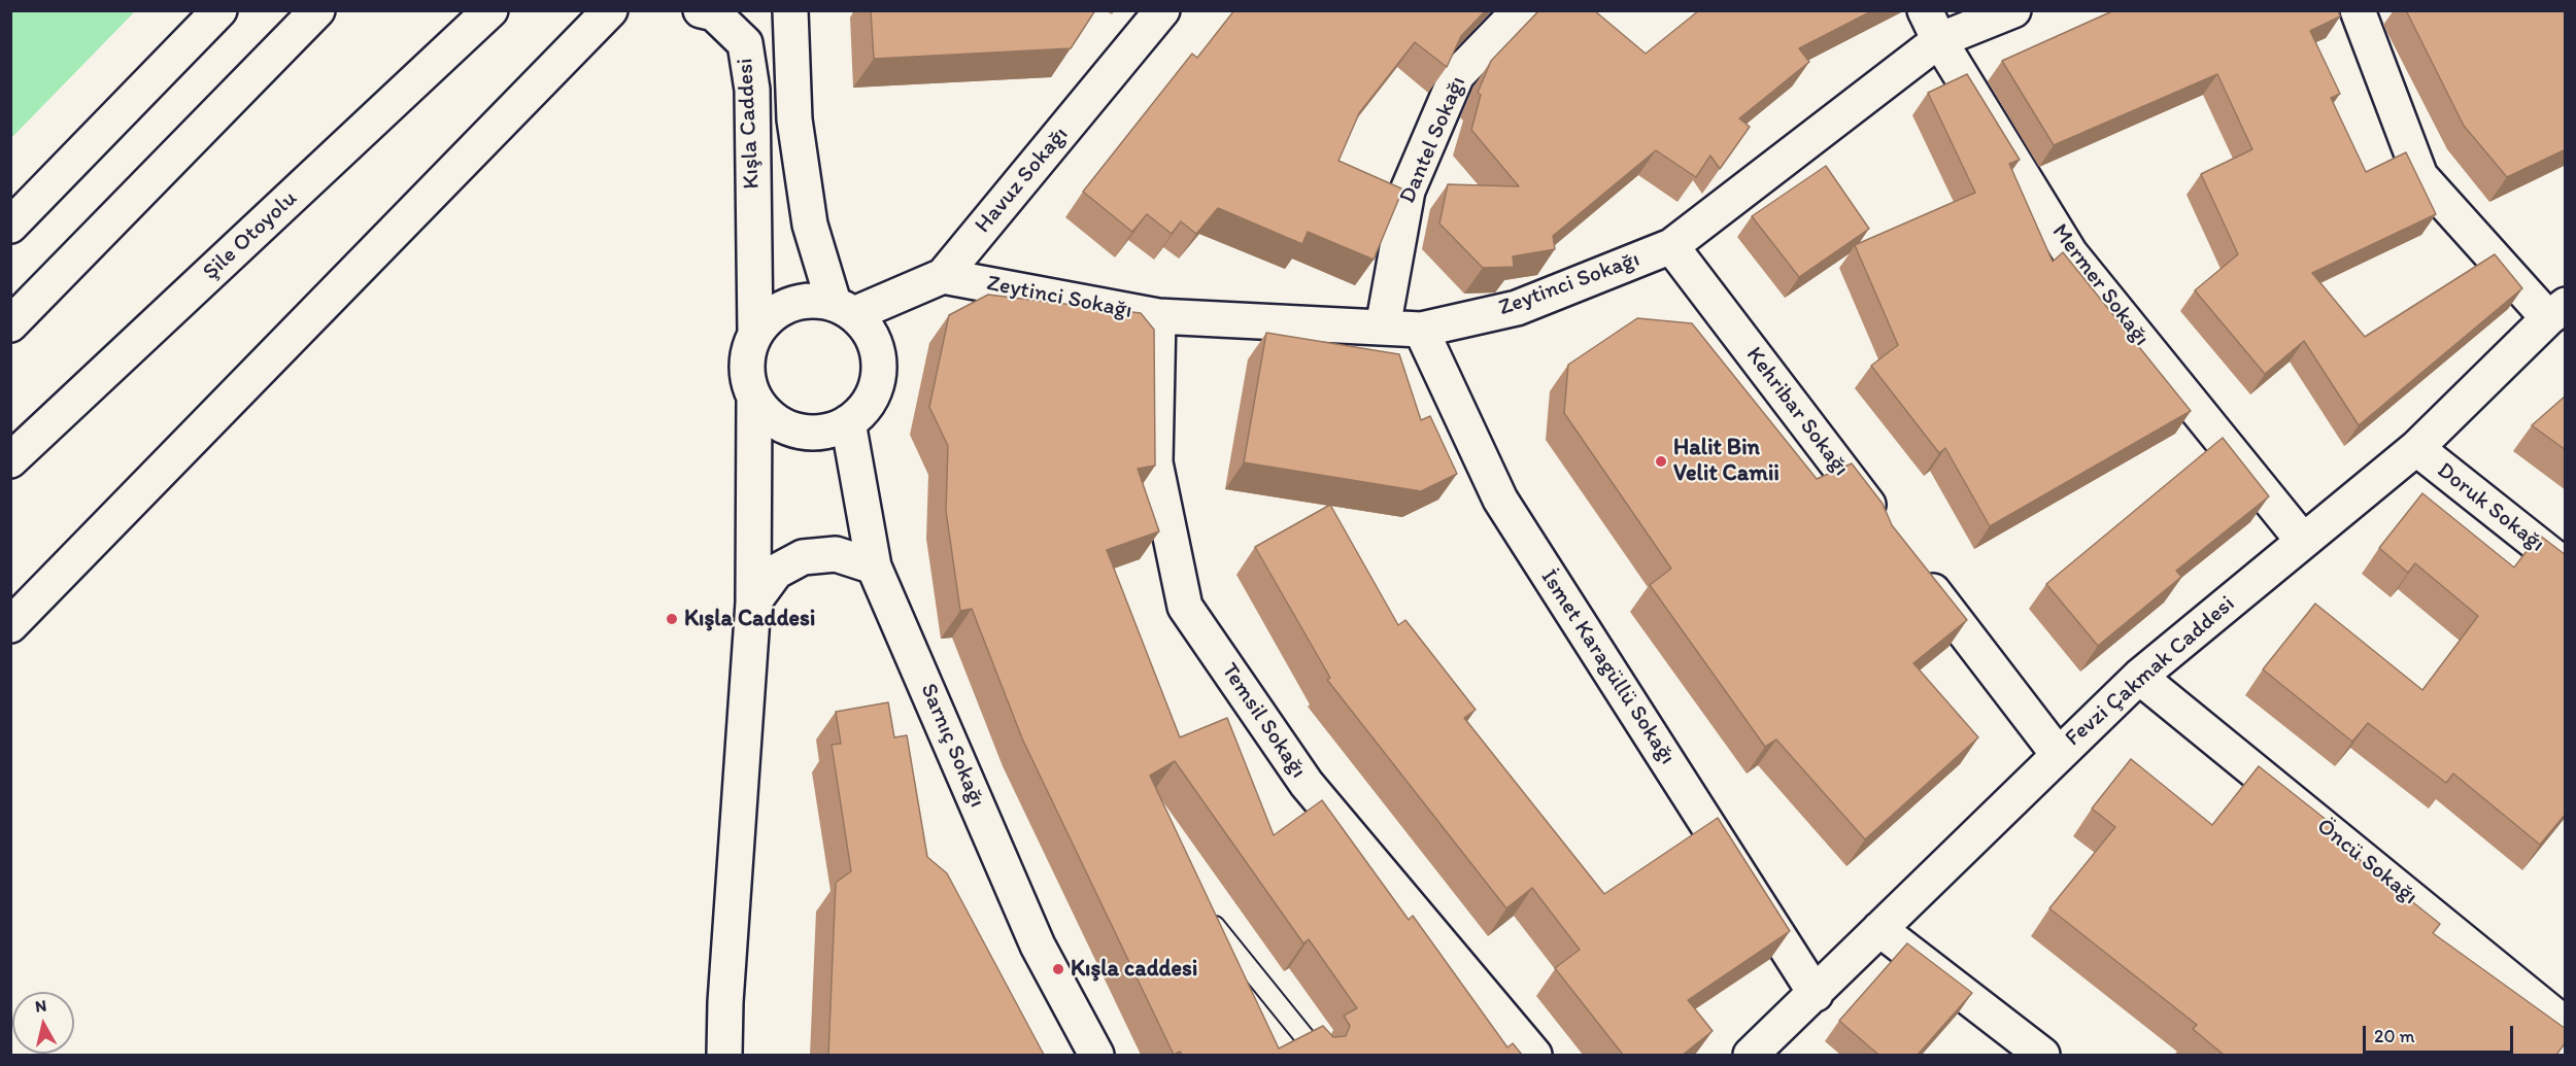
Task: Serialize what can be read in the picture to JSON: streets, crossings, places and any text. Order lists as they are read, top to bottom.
{
  "streets": {
    "main road": [
      "Kışla Caddesi",
      "Dantel Sokağı",
      "Havuz Sokağı",
      "Şile Otoyolu",
      "Zeytinci Sokağı",
      "Mermer Sokağı",
      "Kehribar Sokağı",
      "Doruk Sokağı",
      "İsmet Karagüllü Sokağı",
      "Fevzi Çakmak Caddesi",
      "Temsil Sokağı",
      "Sarnıç Sokağı",
      "Öncü Sokağı"
    ]
  },
  "crossings": [
    ["Kışla Caddesi", "Havuz Sokağı"],
    ["Kışla Caddesi", "Sarnıç Sokağı"],
    ["Dantel Sokağı", "Zeytinci Sokağı"],
    ["Havuz Sokağı", "Zeytinci Sokağı"],
    ["Havuz Sokağı", "Sarnıç Sokağı"],
    ["Zeytinci Sokağı", "Mermer Sokağı"],
    ["Zeytinci Sokağı", "Kehribar Sokağı"],
    ["Zeytinci Sokağı", "İsmet Karagüllü Sokağı"],
    ["Zeytinci Sokağı", "Temsil Sokağı"],
    ["Mermer Sokağı", "Fevzi Çakmak Caddesi"],
    ["Doruk Sokağı", "Fevzi Çakmak Caddesi"],
    ["İsmet Karagüllü Sokağı", "Fevzi Çakmak Caddesi"],
    ["Fevzi Çakmak Caddesi", "Öncü Sokağı"]
  ],
  "places": ["Halit Bin Velit Camii", "Kışla Caddesi", "Kışla caddesi"],
  "scale_bar": "20 m",
  "north": "top"
}
